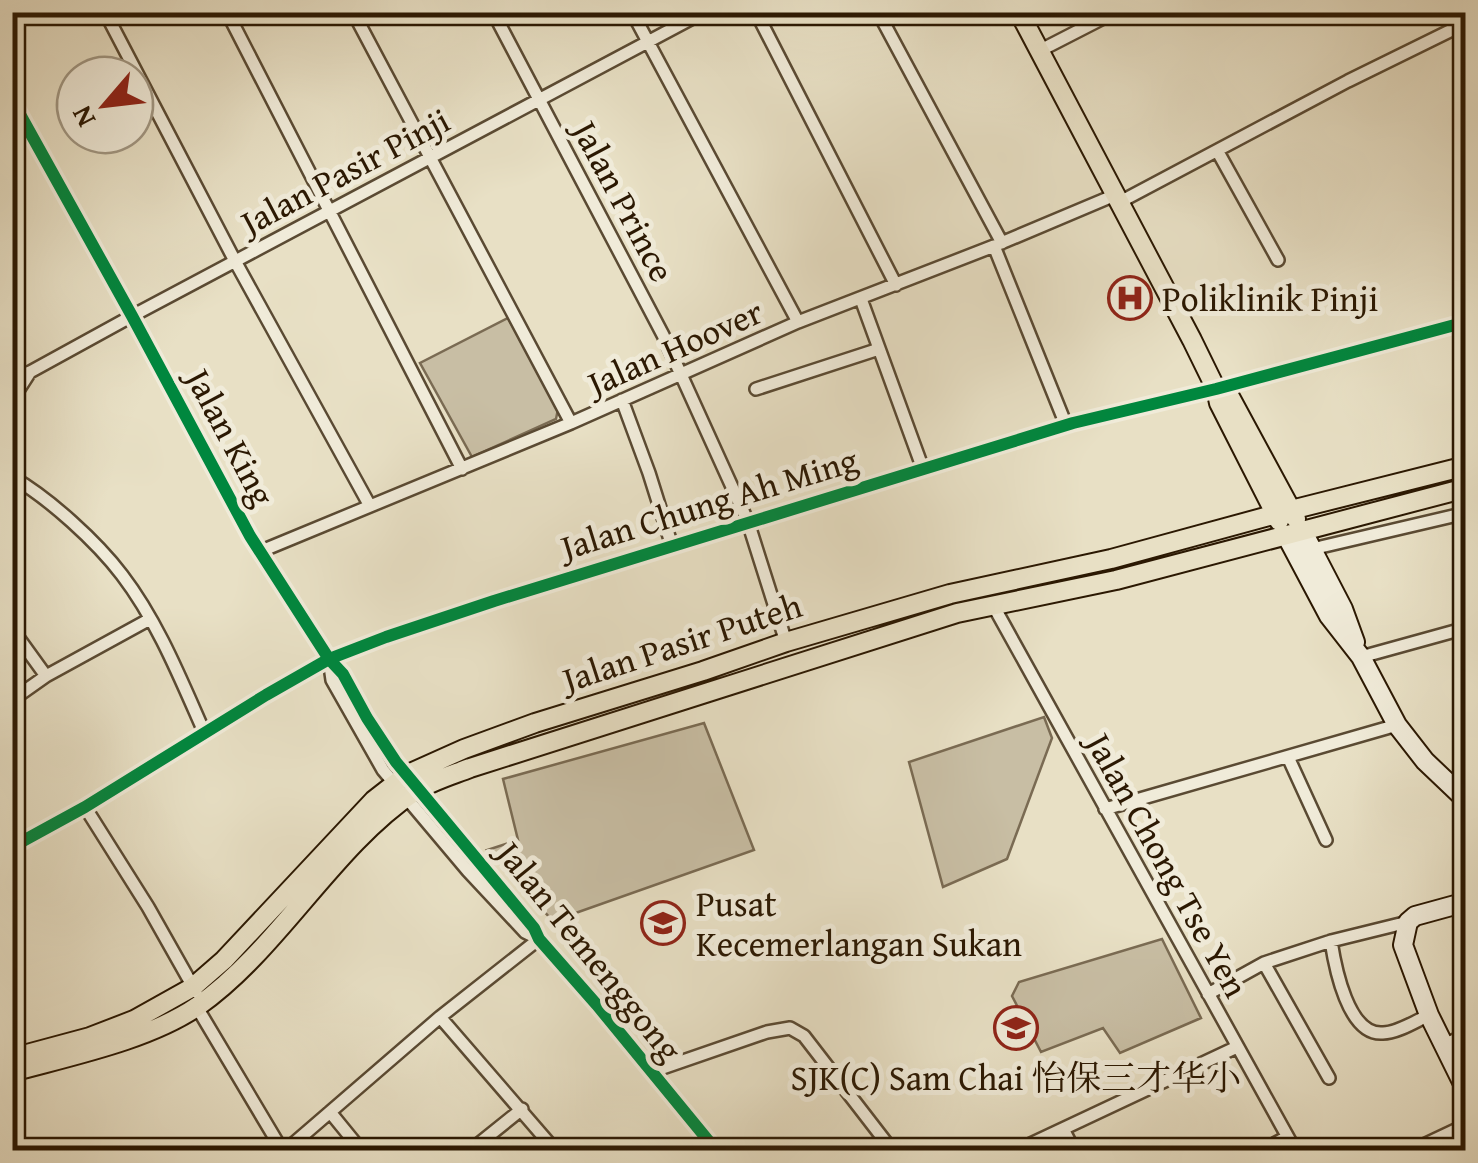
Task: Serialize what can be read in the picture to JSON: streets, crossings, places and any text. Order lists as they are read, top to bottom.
{
  "streets": {
    "main road": ["Jalan Pasir Puteh"],
    "street": [
      "Jalan Pasir Pinji",
      "Jalan Prince",
      "Jalan Hoover",
      "Jalan King",
      "Jalan Chung Ah Ming",
      "Jalan Chong Tse Yen",
      "Jalan Temenggong"
    ]
  },
  "crossings": [
    ["Jalan Pasir Pinji", "Jalan Prince"],
    ["Jalan Pasir Pinji", "Jalan King"],
    ["Jalan Prince", "Jalan Hoover"],
    ["Jalan Prince", "Jalan Chung Ah Ming"],
    ["Jalan Prince", "Jalan Pasir Puteh"],
    ["Jalan Hoover", "Jalan King"],
    ["Jalan King", "Jalan Chung Ah Ming"],
    ["Jalan King", "Jalan Pasir Puteh"],
    ["Jalan King", "Jalan Temenggong"],
    ["Jalan Pasir Puteh", "Jalan Chong Tse Yen"],
    ["Jalan Pasir Puteh", "Jalan Temenggong"]
  ],
  "places": {
    "hospital": ["Poliklinik Pinji"],
    "school or university": ["Pusat Kecemerlangan Sukan", "SJK(C) Sam Chai 怡保三才华小"]
  },
  "north": "bottom left"
}
